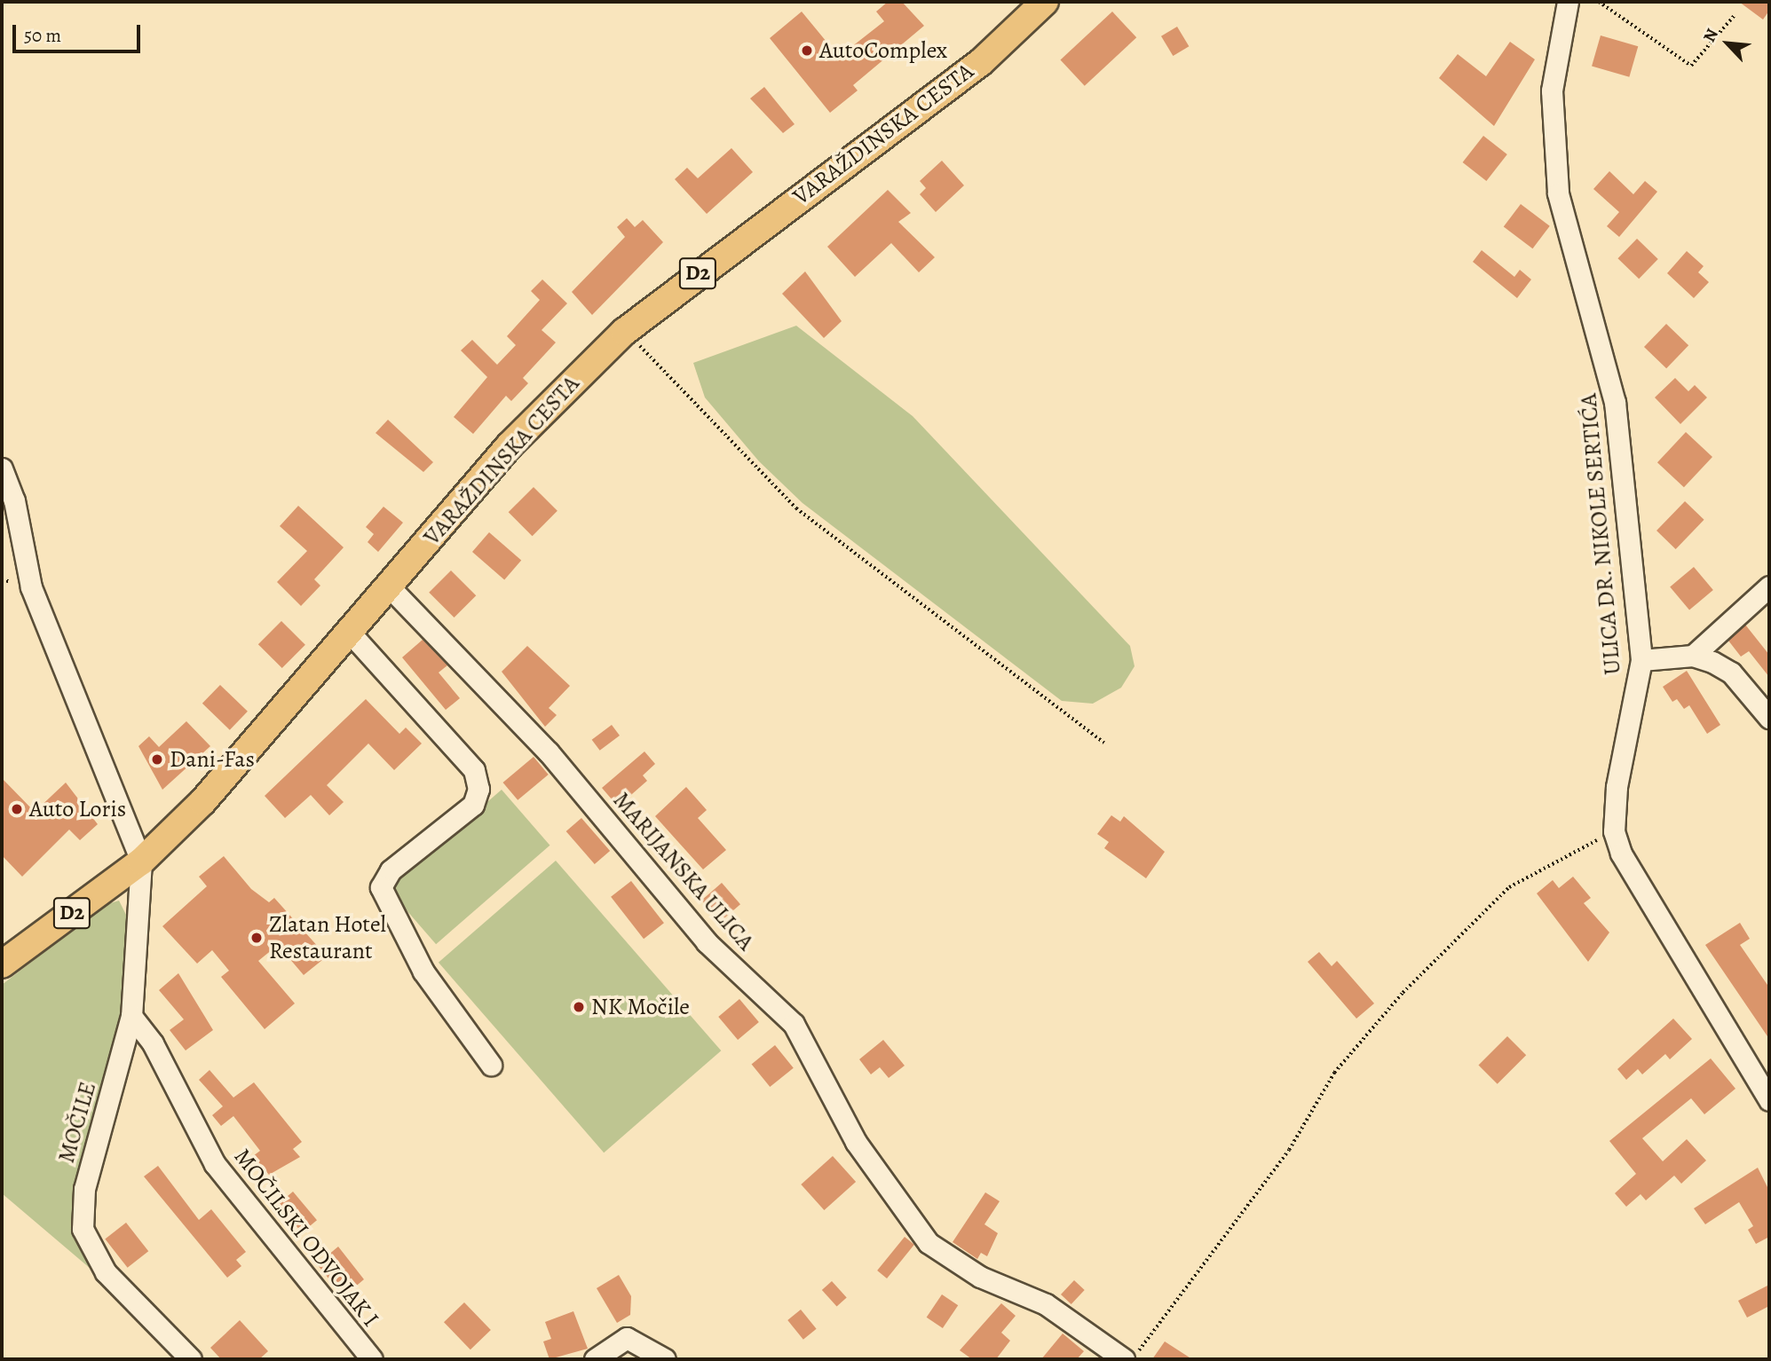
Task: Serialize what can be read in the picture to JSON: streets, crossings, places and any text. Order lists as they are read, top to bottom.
{
  "streets": {
    "main road": ["VARAŽDINSKA CESTA", "D2"],
    "street": [
      "ULICA DR. NIKOLE SERTIĆA",
      "MARIJANSKA ULICA",
      "MOČILE",
      "MOČILSKI ODVOJAK I"
    ]
  },
  "crossings": [
    ["VARAŽDINSKA CESTA", "MARIJANSKA ULICA"],
    ["VARAŽDINSKA CESTA", "MOČILE"],
    ["MOČILE", "MOČILSKI ODVOJAK I"]
  ],
  "places": [
    "AutoComplex",
    "Dani-Fas",
    "Auto Loris",
    "Zlatan Hotel Restaurant",
    "NK Močile"
  ],
  "scale_bar": "50 m",
  "north": "top left"
}
